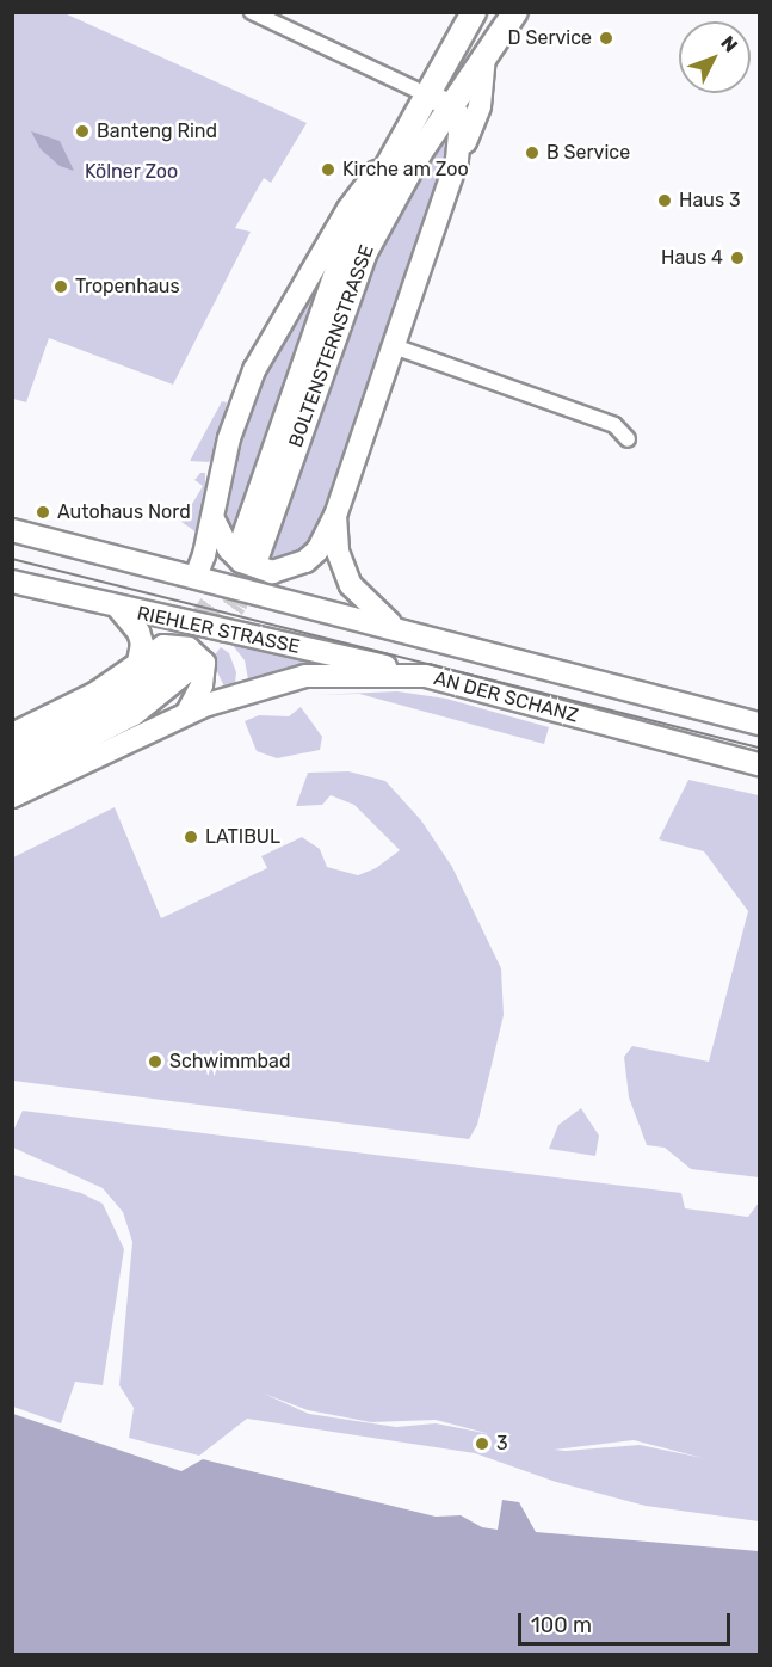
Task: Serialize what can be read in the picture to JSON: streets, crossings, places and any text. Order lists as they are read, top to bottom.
{
  "streets": {
    "main road": ["BOLTENSTERNSTRASSE", "RIEHLER STRASSE", "AN DER SCHANZ"]
  },
  "crossings": [
    ["RIEHLER STRASSE", "AN DER SCHANZ"]
  ],
  "parks": ["Kölner Zoo"],
  "places": [
    "D Service",
    "Banteng Rind",
    "B Service",
    "Kirche am Zoo",
    "Haus 3",
    "Haus 4",
    "Tropenhaus",
    "Autohaus Nord",
    "LATIBUL",
    "Schwimmbad",
    "3"
  ],
  "scale_bar": "100 m",
  "north": "top right"
}
